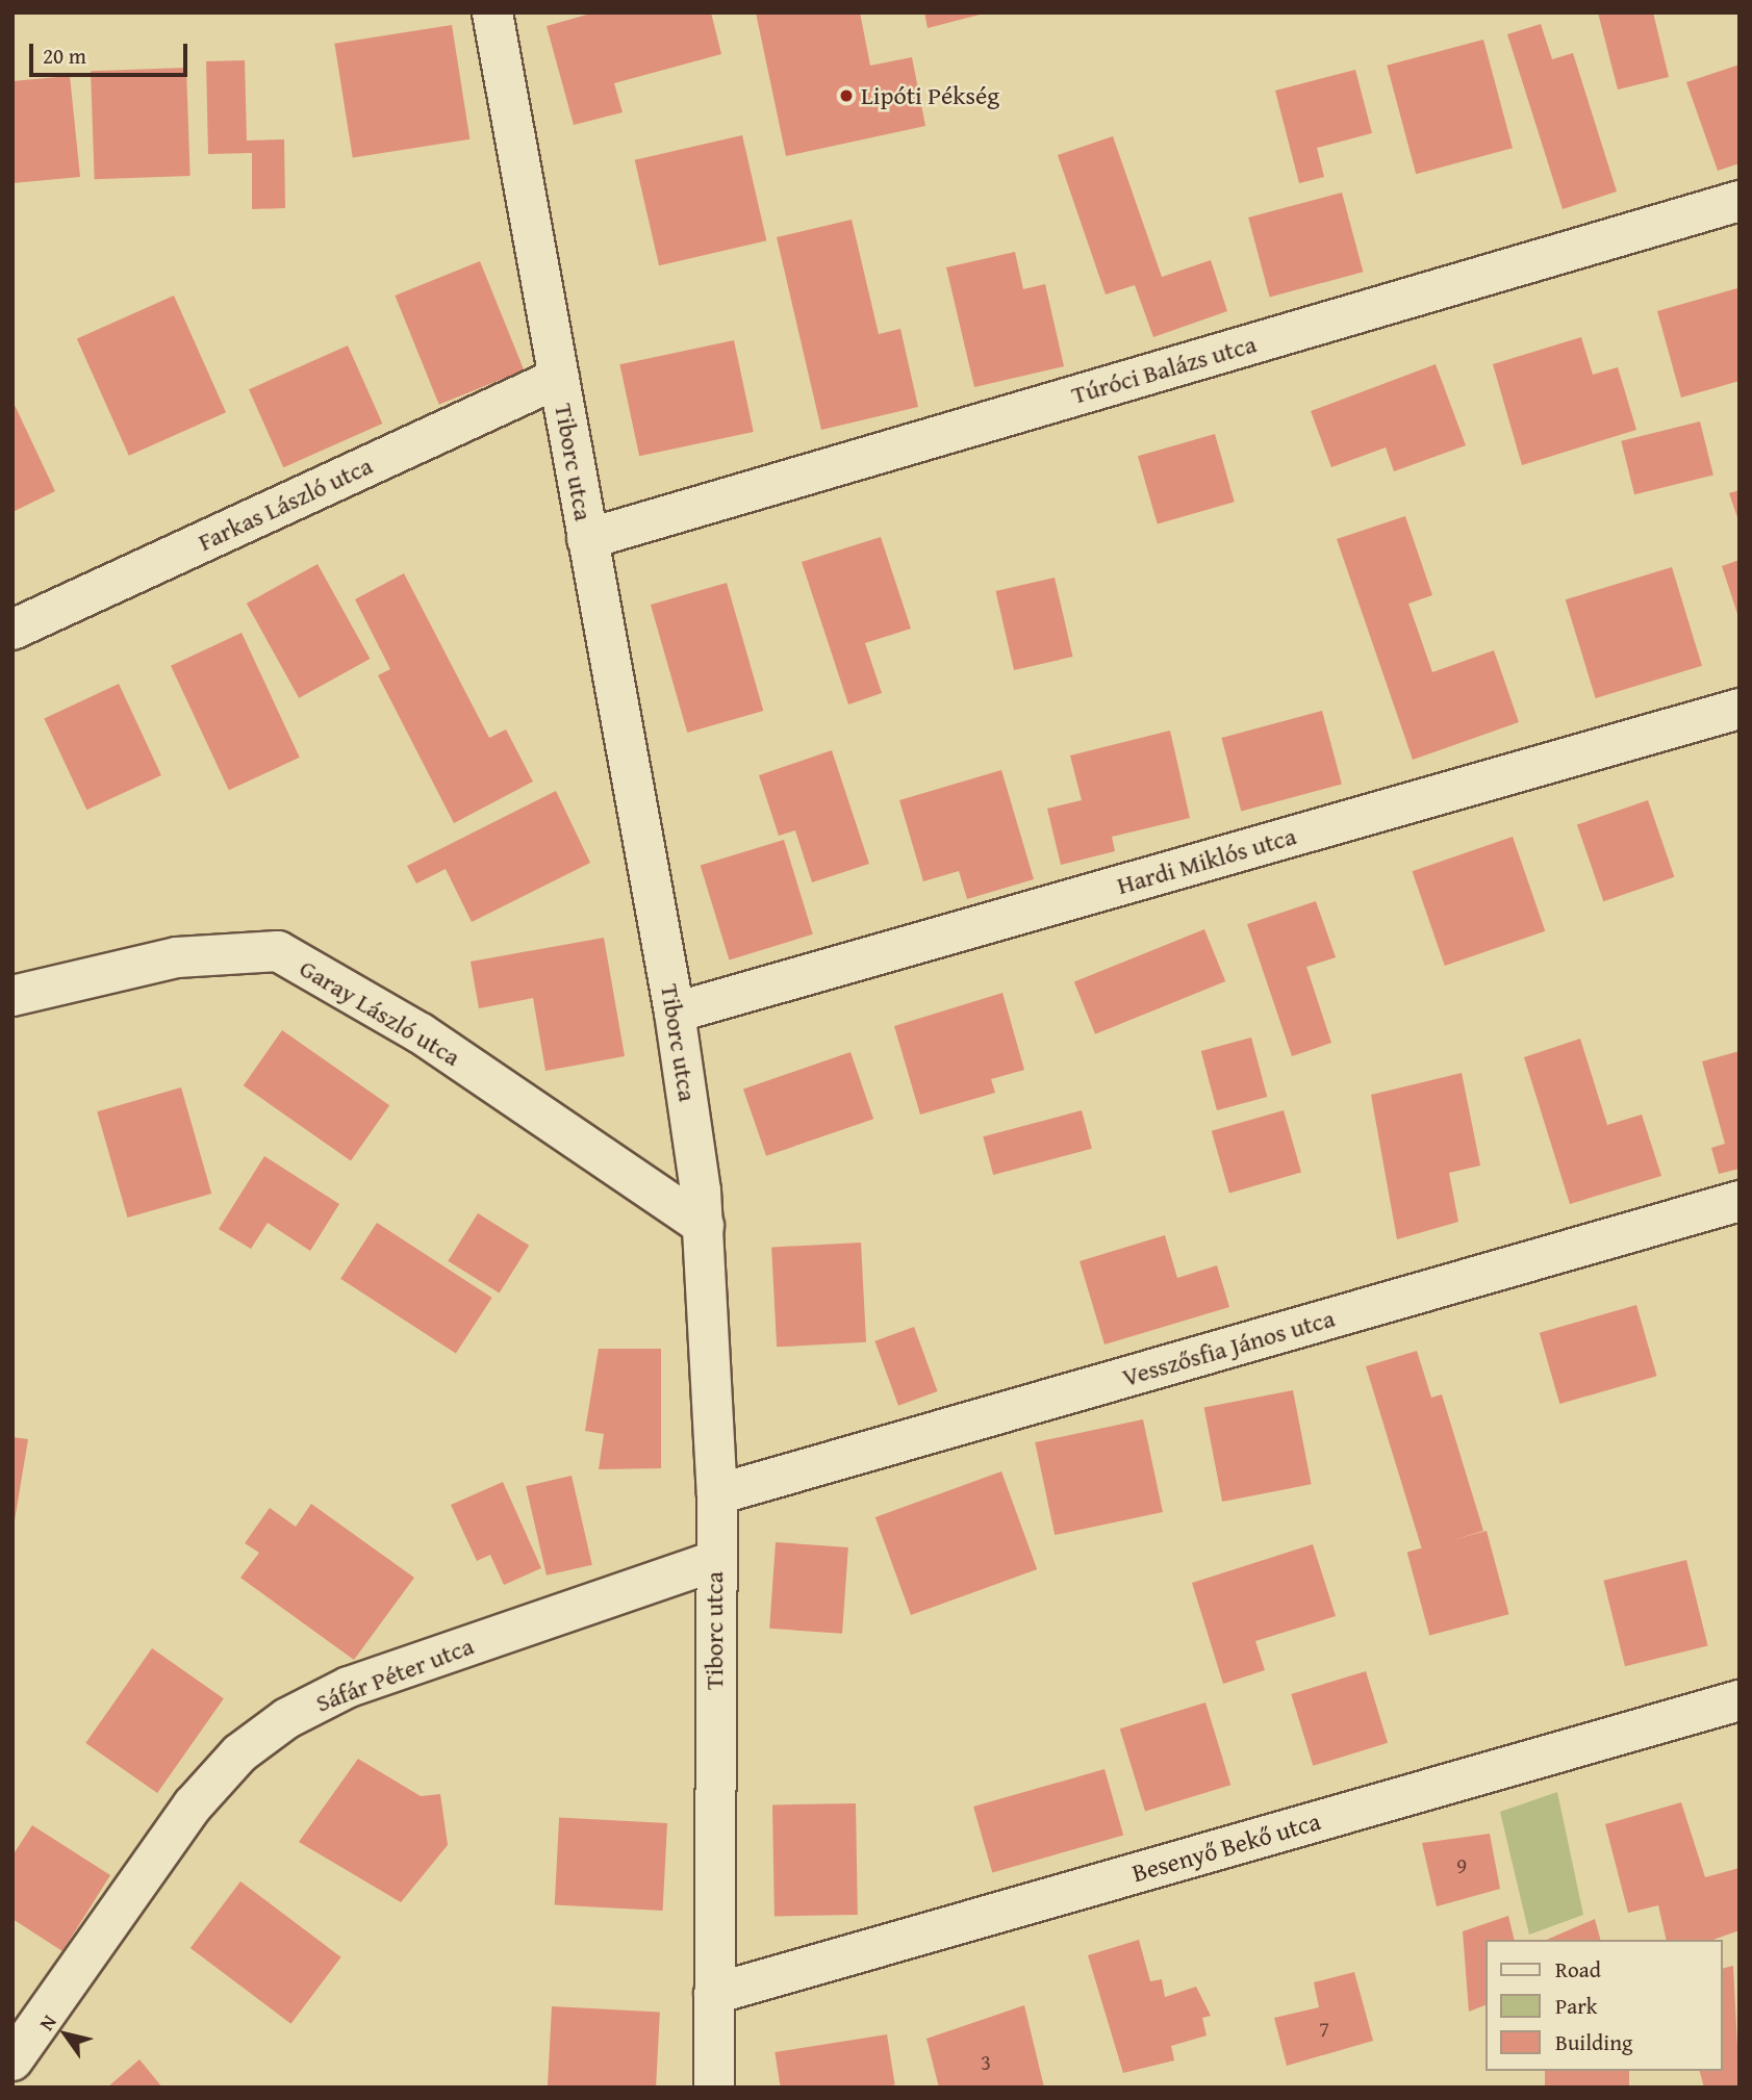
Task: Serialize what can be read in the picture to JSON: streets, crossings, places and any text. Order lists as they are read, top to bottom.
{
  "streets": {
    "street": [
      "Túróci Balázs utca",
      "Tiborc utca",
      "Farkas László utca",
      "Hardi Miklós utca",
      "Garay László utca",
      "Vesszősfia János utca",
      "Sáfár Péter utca",
      "Besenyő Bekő utca"
    ]
  },
  "crossings": [
    ["Túróci Balázs utca", "Tiborc utca"],
    ["Tiborc utca", "Farkas László utca"],
    ["Tiborc utca", "Hardi Miklós utca"],
    ["Tiborc utca", "Garay László utca"],
    ["Tiborc utca", "Vesszősfia János utca"],
    ["Tiborc utca", "Sáfár Péter utca"],
    ["Tiborc utca", "Besenyő Bekő utca"]
  ],
  "places": ["Lipóti Pékség"],
  "house_numbers": ["9", "7", "3"],
  "legend": ["Road", "Park", "Building"],
  "scale_bar": "20 m",
  "north": "top left"
}
